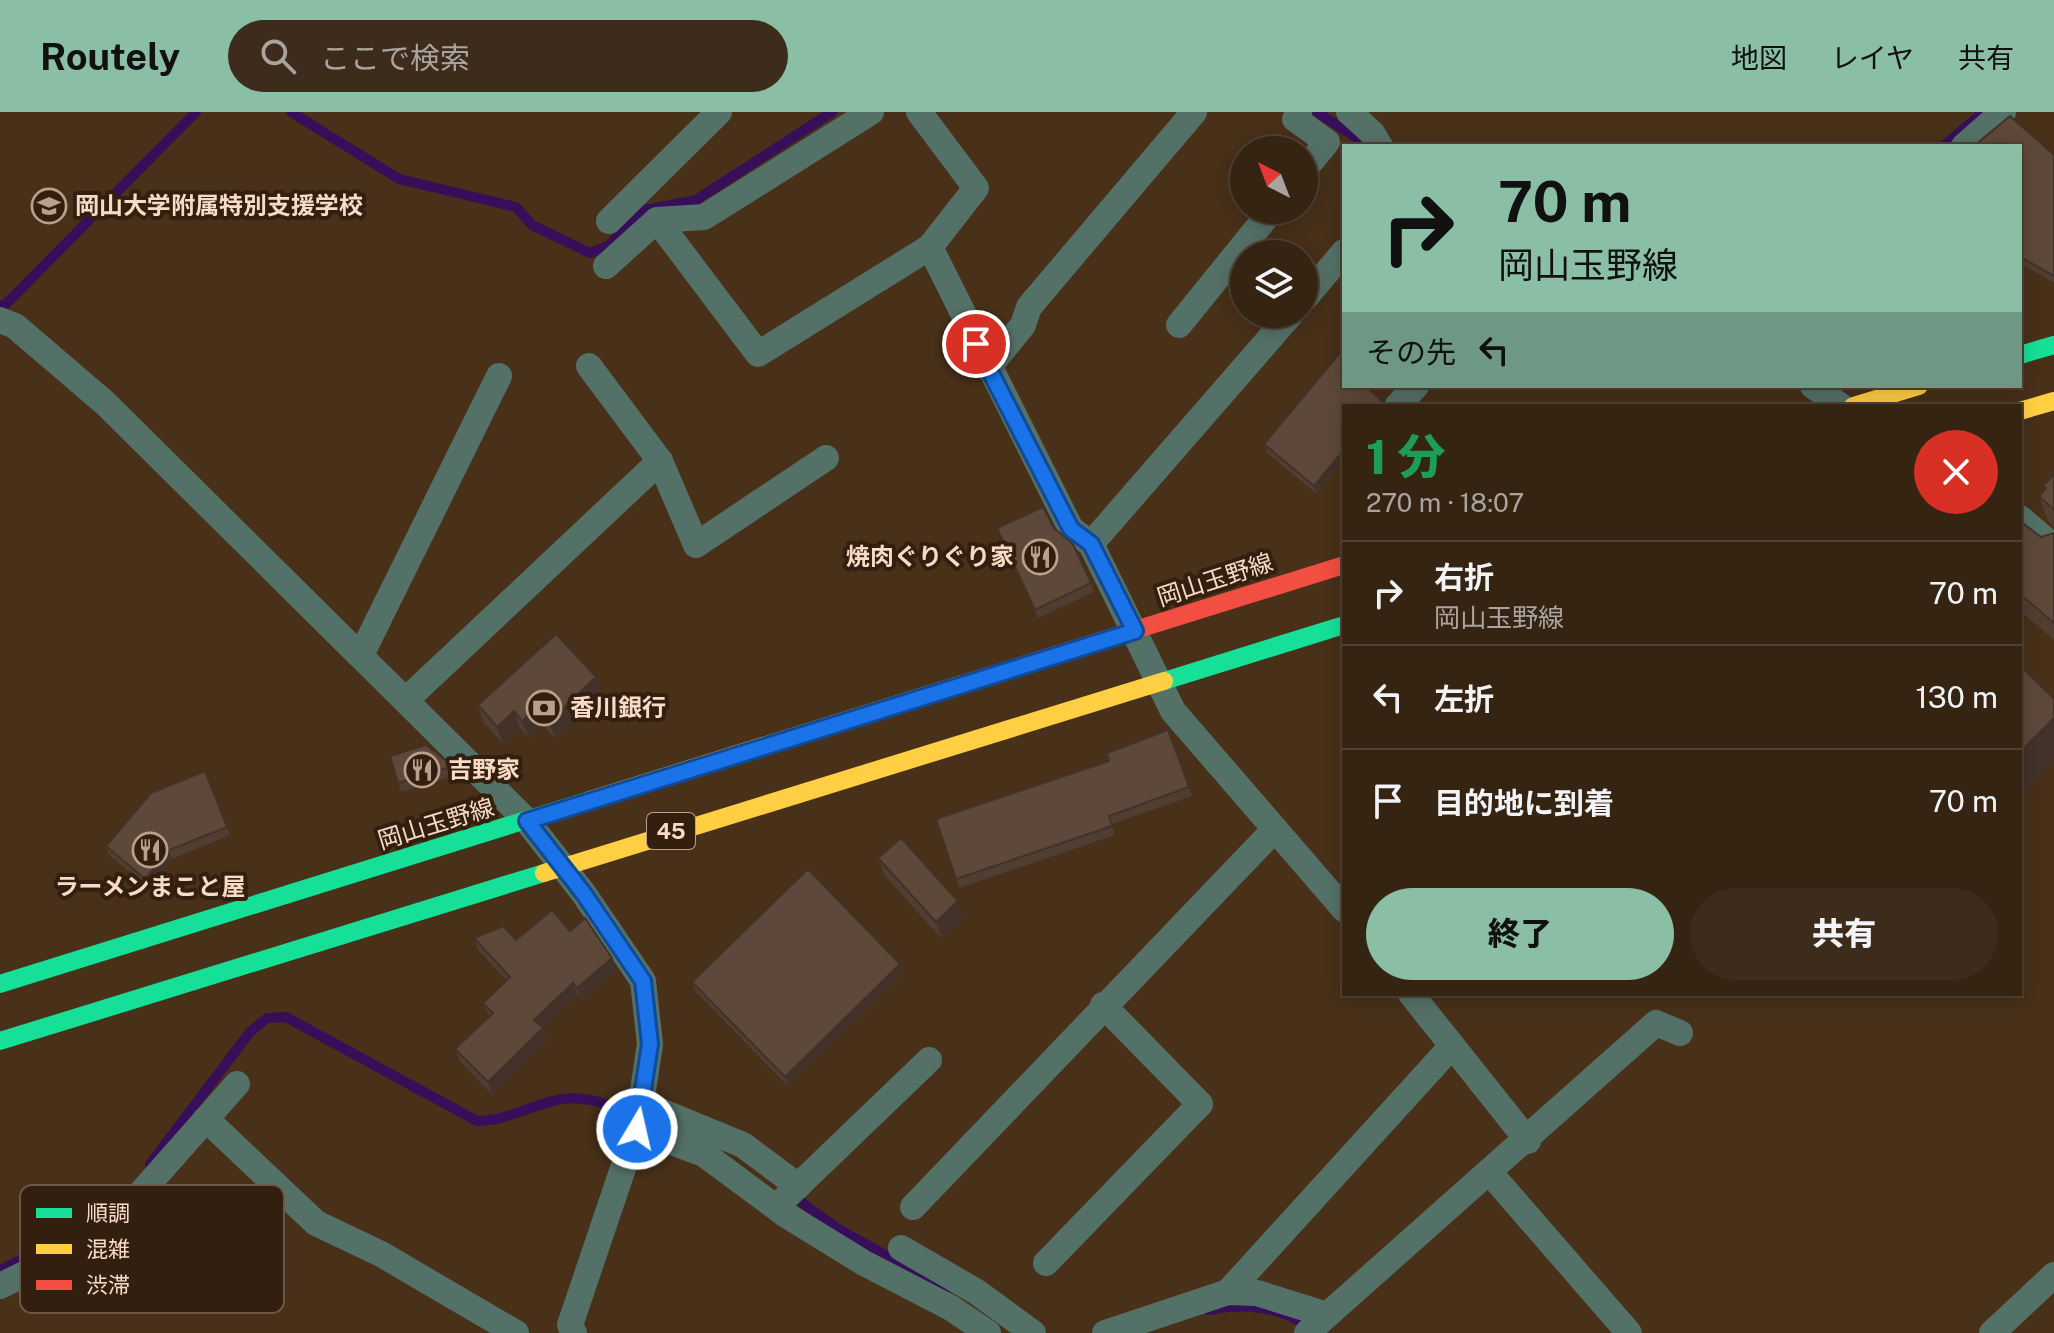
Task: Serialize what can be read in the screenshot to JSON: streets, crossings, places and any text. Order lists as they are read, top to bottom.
{
  "streets": {
    "main road": ["岡山玉野線", "45"]
  },
  "places": {
    "school or university": ["岡山大学附属特別支援学校"],
    "restaurant": ["焼肉ぐりぐり家", "吉野家", "ラーメンまこと屋"],
    "bank": ["香川銀行"]
  },
  "legend": ["順調", "混雑", "渋滞"],
  "north": "top left",
  "page": {
    "header": "Routely",
    "search": "ここで検索",
    "nav": ["地図", "レイヤ", "共有"],
    "turn": ["70 m", "岡山玉野線"],
    "then": "その先",
    "heading": ["1 分", "270 m · 18:07"],
    "list": [
      {
        "name": "右折",
        "note": "岡山玉野線",
        "value": "70 m"
      },
      {
        "name": "左折",
        "value": "130 m"
      },
      {
        "name": "目的地に到着",
        "value": "70 m"
      }
    ],
    "buttons": ["終了", "共有"]
  }
}
